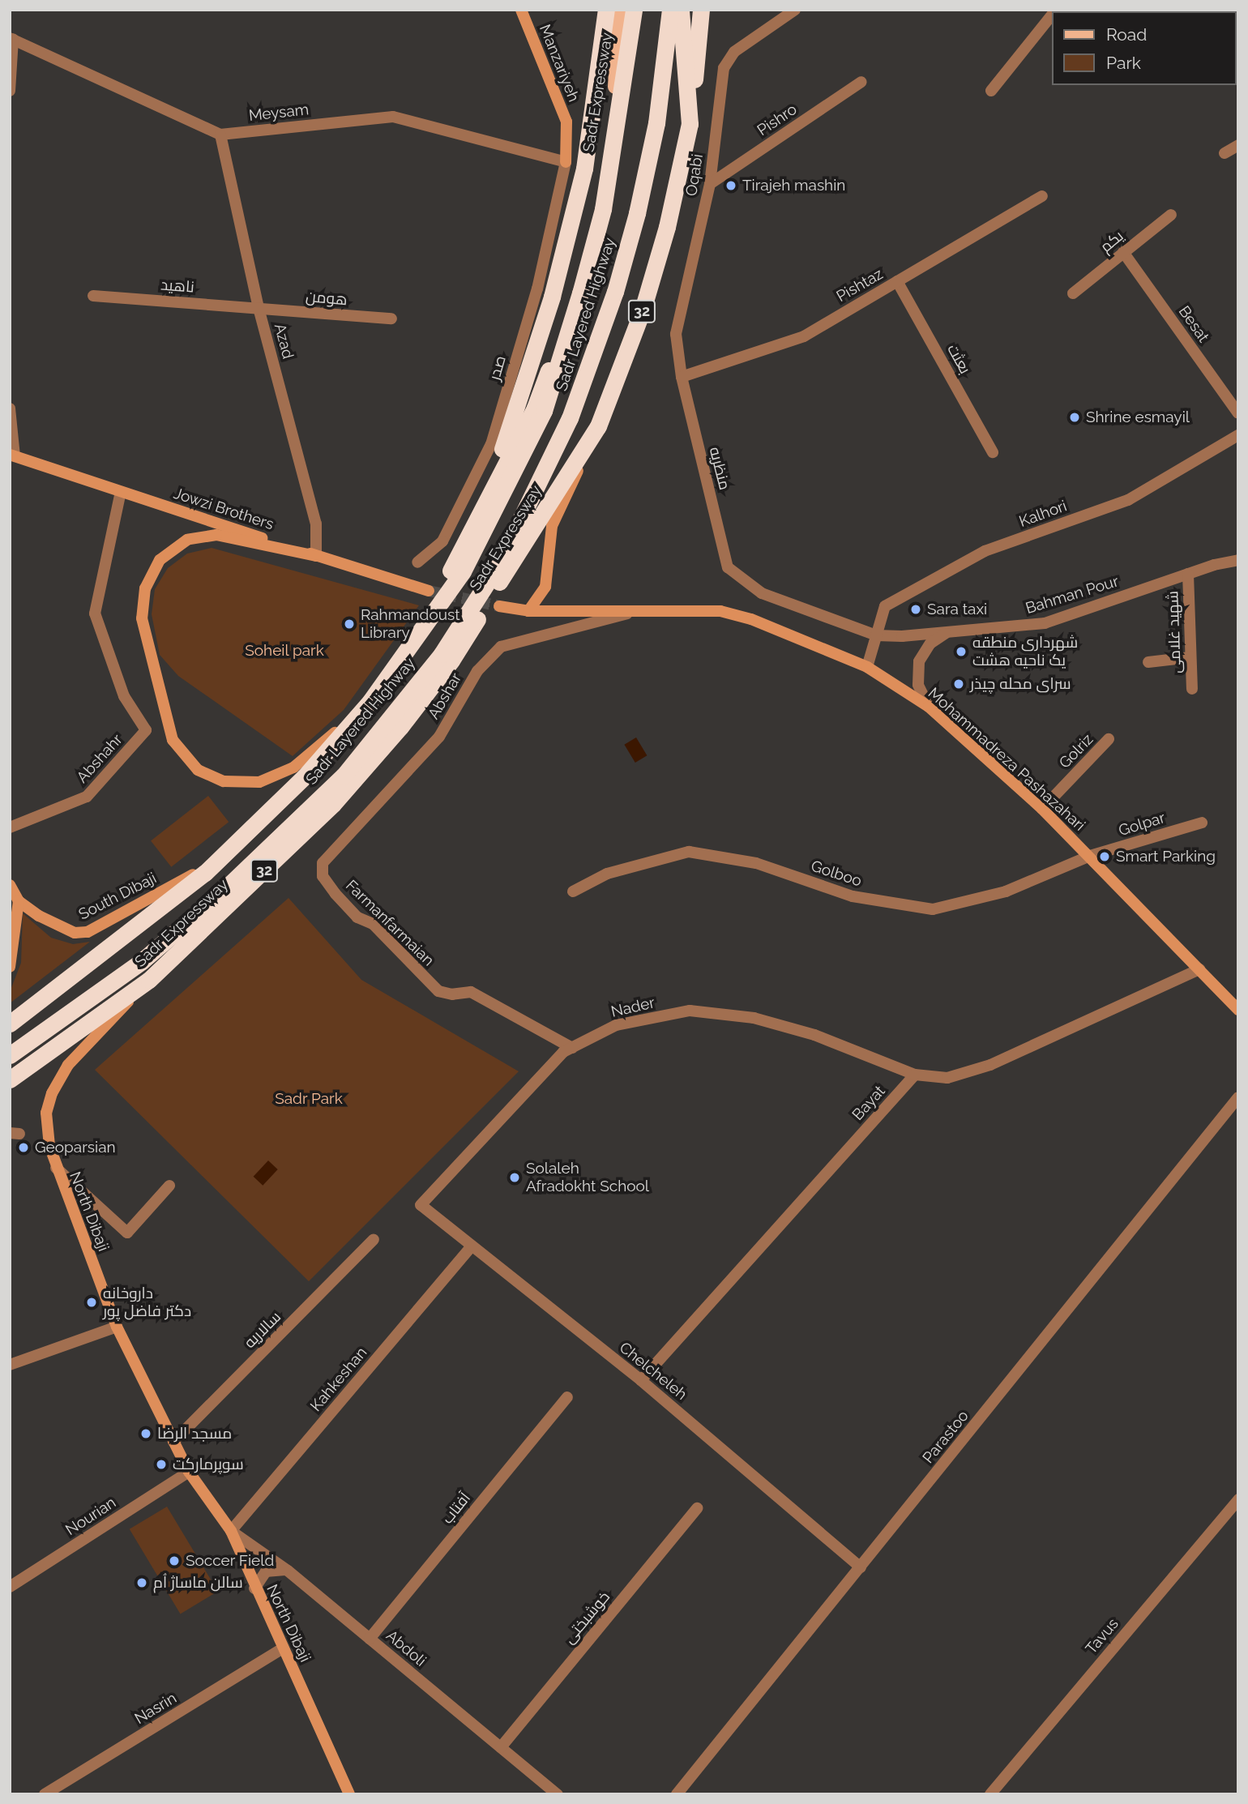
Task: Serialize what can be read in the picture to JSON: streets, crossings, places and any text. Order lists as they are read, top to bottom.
{
  "streets": {
    "highway": ["Sadr Expressway", "32", "Sadr Layered Highway"],
    "main road": [
      "Manzariyeh",
      "Jowzi Brothers",
      "Mohammadreza Pashazahari",
      "South Dibaji",
      "North Dibaji"
    ],
    "street": [
      "Meysam",
      "Pishro",
      "Oqabi",
      "یکم",
      "Pishtaz",
      "ناهید",
      "هومن",
      "Besat",
      "Azad",
      "بعثت",
      "صدر",
      "منظریه",
      "Kalhori",
      "Bahman Pour",
      "شهید غلامی",
      "Abshar",
      "Golriz",
      "Abshahr",
      "Golpar",
      "Golboo",
      "Farmanfarmaian",
      "Nader",
      "Bayat",
      "سالاریه",
      "Chelcheleh",
      "Kahkeshan",
      "Parastoo",
      "آفتاب",
      "Nourian",
      "خوشبختی",
      "Tavus",
      "Abdoli",
      "Nasrin"
    ]
  },
  "crossings": [
    ["Manzariyeh", "Meysam"],
    ["Manzariyeh", "صدر"],
    ["Sadr Expressway", "South Dibaji"],
    ["Sadr Expressway", "North Dibaji"],
    ["Meysam", "Azad"],
    ["Meysam", "صدر"],
    ["Pishro", "Oqabi"],
    ["Oqabi", "Pishtaz"],
    ["Oqabi", "منظریه"],
    ["یکم", "Besat"],
    ["Pishtaz", "بعثت"],
    ["Pishtaz", "منظریه"],
    ["ناهید", "هومن"],
    ["ناهید", "Azad"],
    ["هومن", "Azad"],
    ["Azad", "Jowzi Brothers"],
    ["منظریه", "Kalhori"],
    ["منظریه", "Bahman Pour"],
    ["Jowzi Brothers", "Abshahr"],
    ["Kalhori", "Bahman Pour"],
    ["Kalhori", "Mohammadreza Pashazahari"],
    ["Bahman Pour", "شهید غلامی"],
    ["Abshar", "Mohammadreza Pashazahari"],
    ["Abshar", "Farmanfarmaian"],
    ["Golriz", "Mohammadreza Pashazahari"],
    ["Mohammadreza Pashazahari", "Golpar"],
    ["Mohammadreza Pashazahari", "Golboo"],
    ["Golpar", "Golboo"],
    ["Farmanfarmaian", "Nader"],
    ["Nader", "Bayat"],
    ["Nader", "Chelcheleh"],
    ["Bayat", "Chelcheleh"],
    ["North Dibaji", "سالاریه"],
    ["North Dibaji", "Kahkeshan"],
    ["North Dibaji", "Nourian"],
    ["North Dibaji", "Abdoli"],
    ["North Dibaji", "Nasrin"],
    ["Chelcheleh", "Kahkeshan"],
    ["Chelcheleh", "Parastoo"],
    ["Kahkeshan", "Abdoli"],
    ["آفتاب", "Abdoli"],
    ["خوشبختی", "Abdoli"]
  ],
  "parks": ["Soheil park", "Sadr Park"],
  "places": [
    "Tirajeh mashin",
    "Shrine esmayil",
    "Sara taxi",
    "Rahmandoust Library",
    "شهرداری منطقه یک ناحیه هشت",
    "سرای محله چیذر",
    "Smart Parking",
    "Geoparsian",
    "Solaleh Afradokht School",
    "داروخانه دکتر فاضل پور",
    "مسجد الرضا",
    "سوپرمارکت",
    "Soccer Field",
    "سالن ماساژ اُم"
  ],
  "legend": ["Road", "Park"]
}
